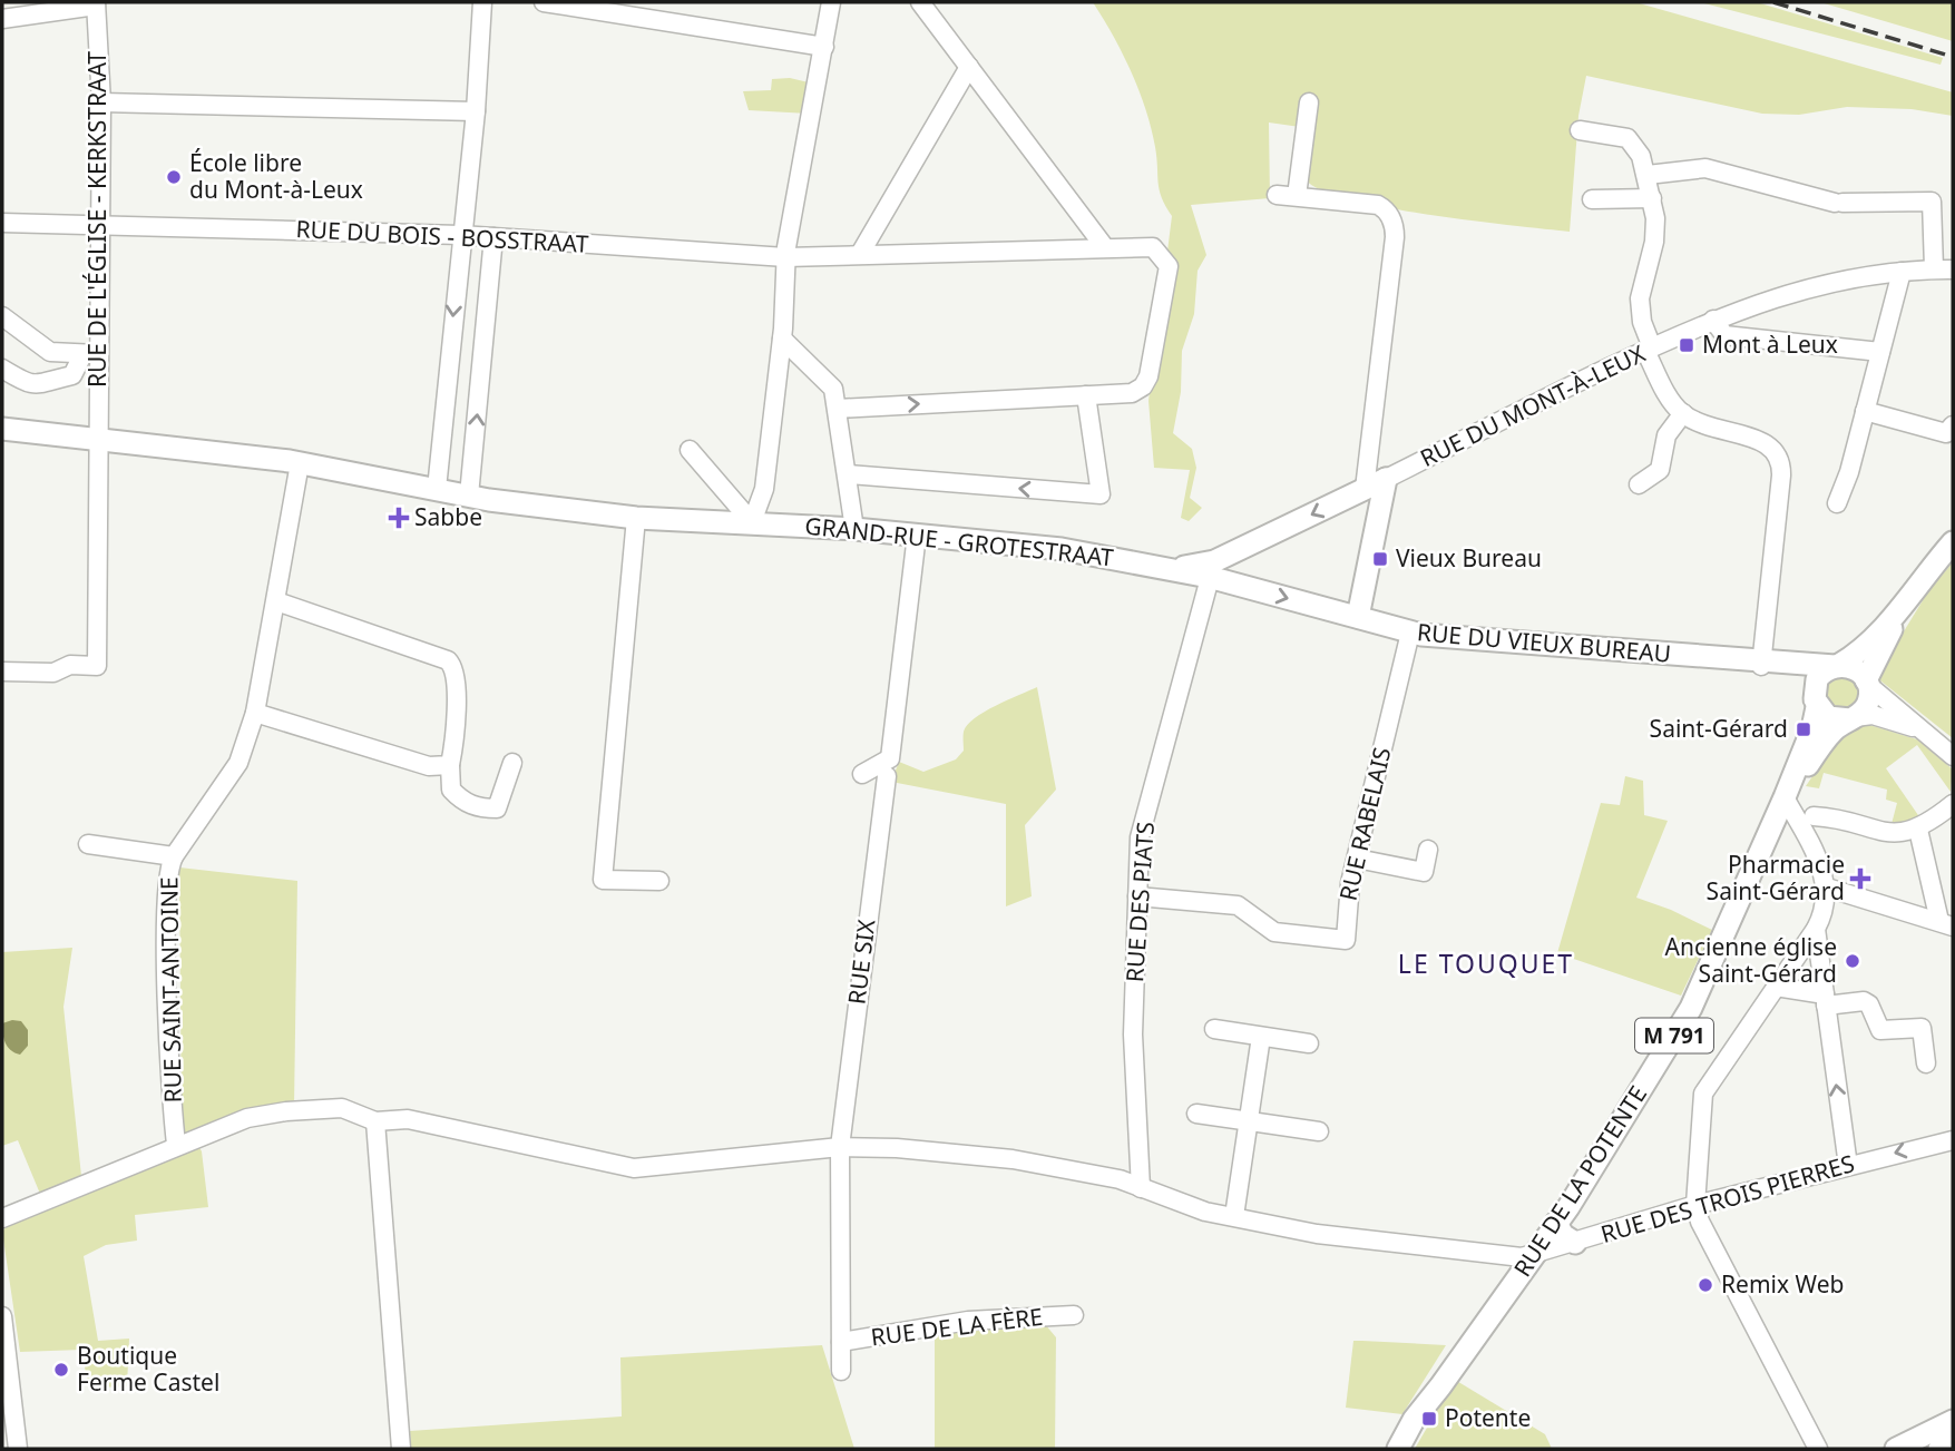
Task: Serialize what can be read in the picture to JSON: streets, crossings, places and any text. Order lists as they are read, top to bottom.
{
  "streets": {
    "main road": [
      "RUE DU MONT-À-LEUX",
      "GRAND-RUE - GROTESTRAAT",
      "RUE DU VIEUX BUREAU",
      "M 791",
      "RUE DE LA POTENTE"
    ],
    "street": [
      "RUE DE L'ÉGLISE - KERKSTRAAT",
      "RUE DU BOIS - BOSSTRAAT",
      "RUE RABELAIS",
      "RUE DES PIATS",
      "RUE SIX",
      "RUE SAINT-ANTOINE",
      "RUE DES TROIS PIERRES",
      "RUE DE LA FÈRE"
    ]
  },
  "crossings": [
    ["RUE DE L'ÉGLISE - KERKSTRAAT", "RUE DU BOIS - BOSSTRAAT"],
    ["RUE DE L'ÉGLISE - KERKSTRAAT", "GRAND-RUE - GROTESTRAAT"],
    ["RUE DU MONT-À-LEUX", "RUE DU VIEUX BUREAU"],
    ["RUE DU MONT-À-LEUX", "RUE DES PIATS"],
    ["GRAND-RUE - GROTESTRAAT", "RUE DU VIEUX BUREAU"],
    ["GRAND-RUE - GROTESTRAAT", "RUE SAINT-ANTOINE"],
    ["RUE DU VIEUX BUREAU", "RUE RABELAIS"],
    ["RUE DU VIEUX BUREAU", "RUE DES PIATS"],
    ["RUE DU VIEUX BUREAU", "RUE DE LA POTENTE"],
    ["RUE RABELAIS", "RUE DES PIATS"],
    ["RUE DES PIATS", "RUE DES TROIS PIERRES"],
    ["RUE SIX", "RUE DES TROIS PIERRES"],
    ["RUE SIX", "RUE DE LA FÈRE"],
    ["RUE SAINT-ANTOINE", "RUE DES TROIS PIERRES"],
    ["RUE DE LA POTENTE", "RUE DES TROIS PIERRES"],
    ["RUE DES TROIS PIERRES", "RUE DE LA FÈRE"]
  ],
  "districts": ["LE TOUQUET"],
  "places": {
    "other": [
      "École libre du Mont-à-Leux",
      "Ancienne église Saint-Gérard",
      "Remix Web",
      "Boutique Ferme Castel"
    ],
    "transit": [
      "Mont à Leux",
      "Vieux Bureau",
      "Saint-Gérard",
      "Potente"
    ],
    "health": ["Sabbe", "Pharmacie Saint-Gérard"]
  }
}
